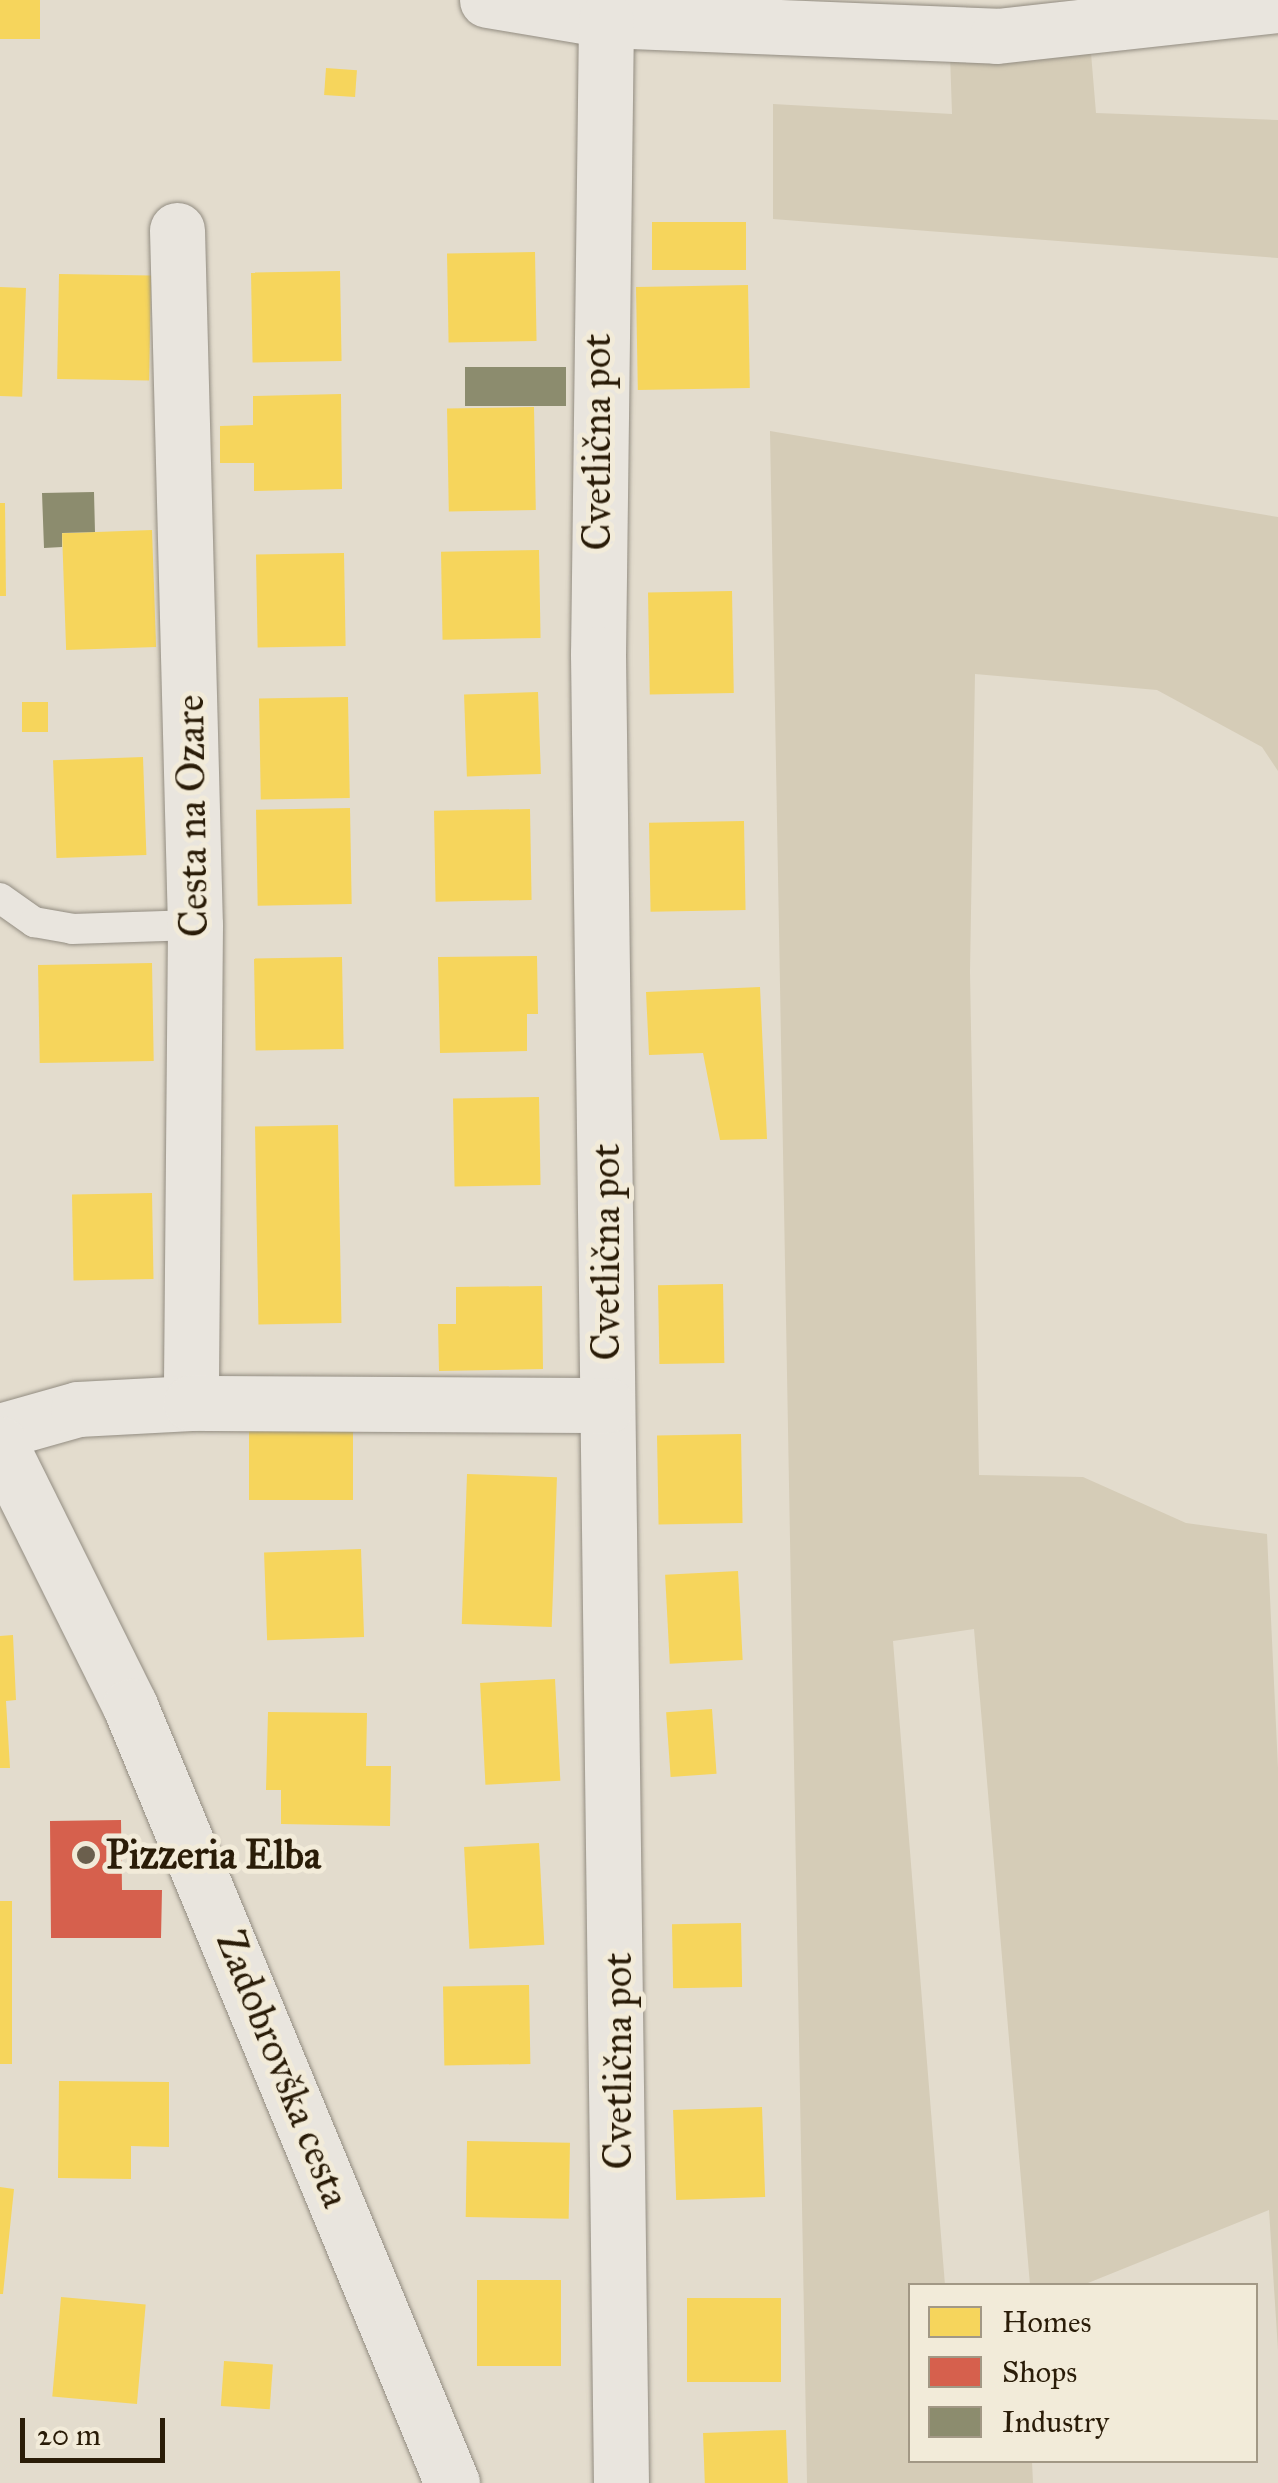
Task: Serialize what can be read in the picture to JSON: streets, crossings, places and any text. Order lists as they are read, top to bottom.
{
  "streets": {
    "street": ["Cvetlična pot", "Cesta na Ozare", "Zadobrovška cesta"]
  },
  "places": ["Pizzeria Elba"],
  "legend": ["Homes", "Shops", "Industry"],
  "scale_bar": "20 m"
}
